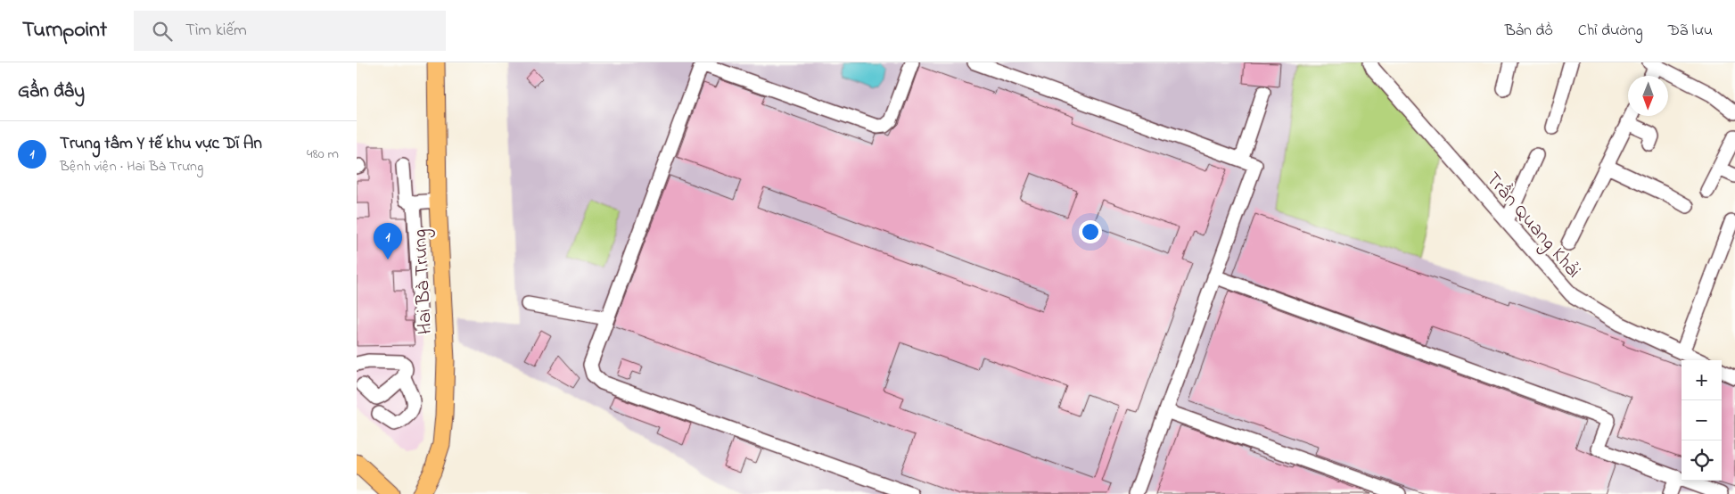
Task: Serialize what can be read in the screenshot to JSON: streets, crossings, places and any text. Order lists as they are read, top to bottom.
{
  "streets": {
    "main road": ["Hai Bà Trưng"],
    "street": ["Trần Quang Khải"]
  },
  "north": "bottom",
  "page": {
    "header": "Turnpoint",
    "search": "Tìm kiếm",
    "nav": ["Bản đồ", "Chỉ đường", "Đã lưu"],
    "heading": "Gần đây",
    "list": [
      {
        "mark": "1",
        "name": "Trung tâm Y tế khu vực Dĩ An",
        "note": "Bệnh viện · Hai Bà Trưng",
        "value": "480 m"
      }
    ],
    "pins": "1",
    "map_buttons": ["+", "−"]
  }
}
